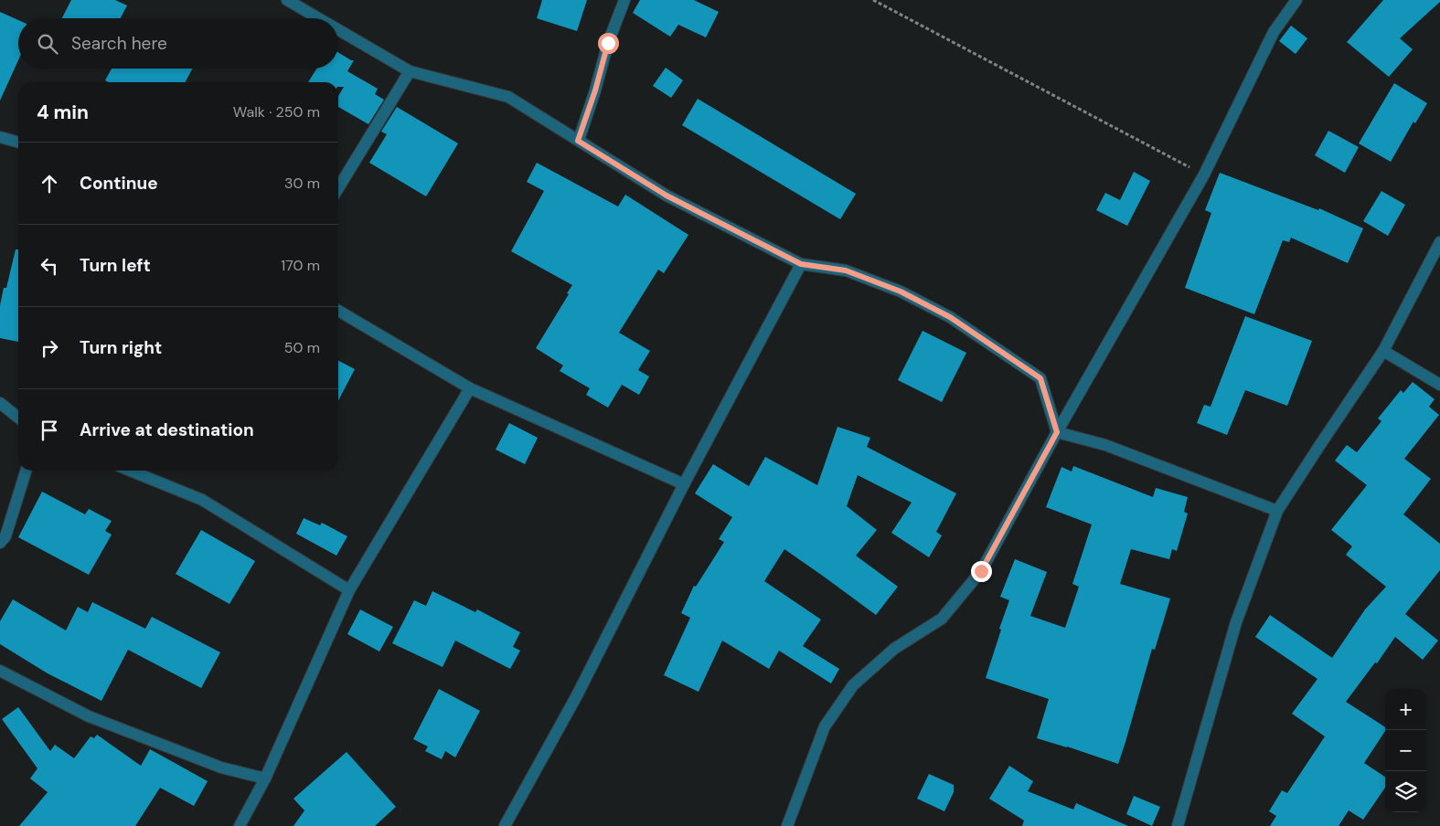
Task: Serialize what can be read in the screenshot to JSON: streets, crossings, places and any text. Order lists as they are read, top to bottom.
{
  "page": {
    "search": "Search here",
    "heading": ["4 min", "Walk · 250 m"],
    "list": [
      ["Continue", "30 m"],
      ["Turn left", "170 m"],
      ["Turn right", "50 m"],
      "Arrive at destination"
    ],
    "map_buttons": ["+", "−"]
  }
}
